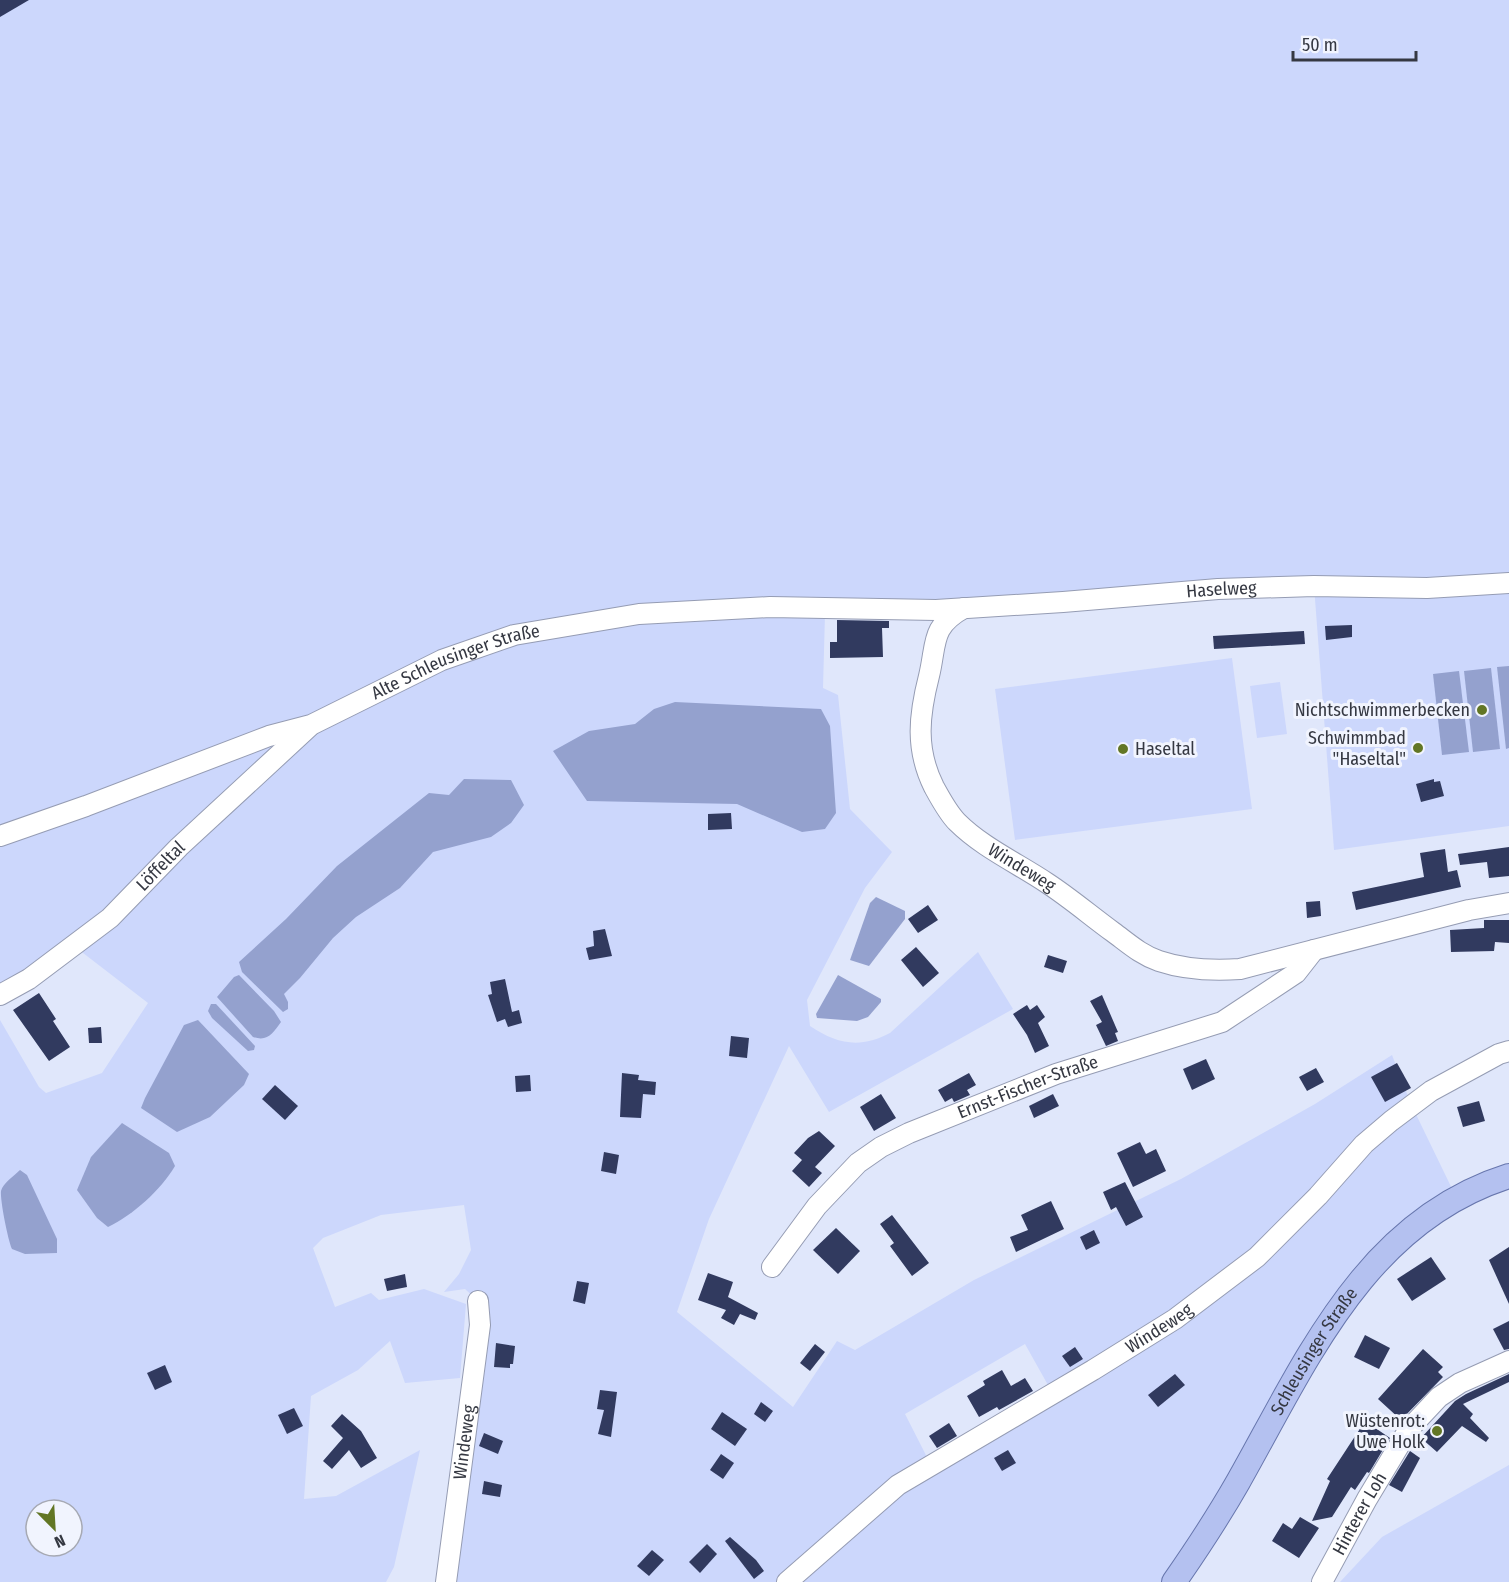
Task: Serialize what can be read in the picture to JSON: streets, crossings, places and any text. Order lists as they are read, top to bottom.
{
  "streets": {
    "main road": ["Schleusinger Straße"],
    "street": [
      "Haselweg",
      "Alte Schleusinger Straße",
      "Löffeltal",
      "Windeweg",
      "Ernst-Fischer-Straße",
      "Hinterer Loh"
    ]
  },
  "crossings": [
    ["Haselweg", "Alte Schleusinger Straße"],
    ["Alte Schleusinger Straße", "Löffeltal"],
    ["Windeweg", "Ernst-Fischer-Straße"]
  ],
  "places": [
    "Nichtschwimmerbecken",
    "Schwimmbad \"Haseltal\"",
    "Haseltal",
    "Wüstenrot: Uwe Holk"
  ],
  "scale_bar": "50 m",
  "north": "bottom right"
}
